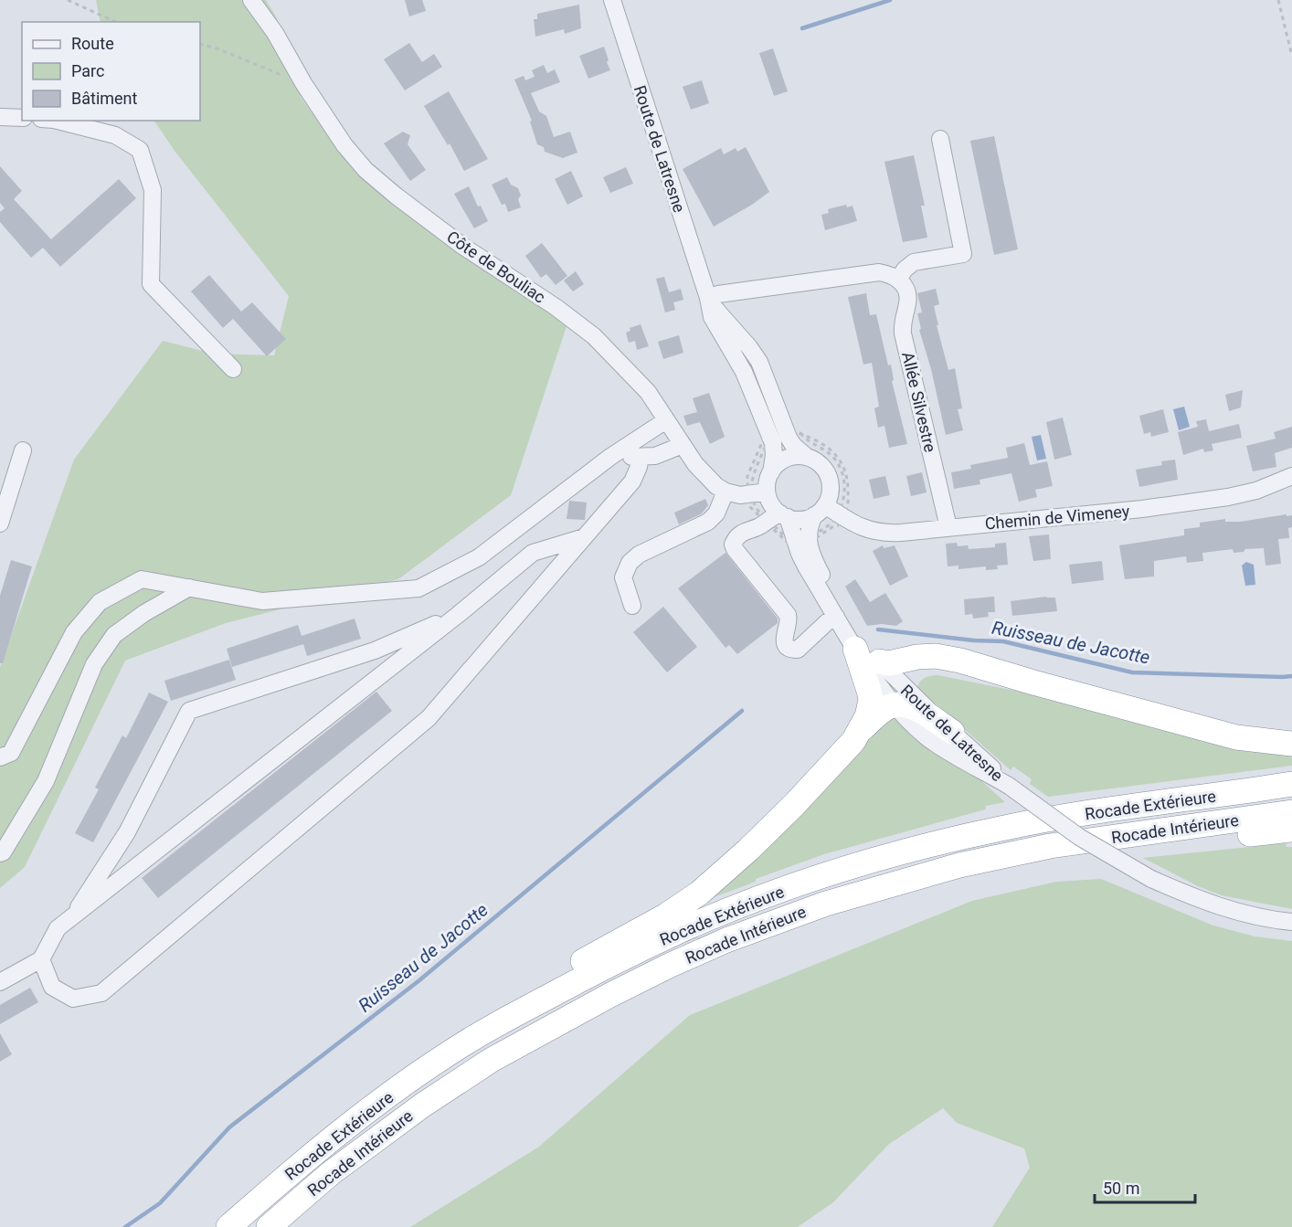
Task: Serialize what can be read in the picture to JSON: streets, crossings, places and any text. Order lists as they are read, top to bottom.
{
  "streets": {
    "highway": ["Rocade Extérieure", "Rocade Intérieure"],
    "street": [
      "Route de Latresne",
      "Côte de Bouliac",
      "Allée Silvestre",
      "Chemin de Vimeney"
    ]
  },
  "crossings": [
    ["Route de Latresne", "Côte de Bouliac"],
    ["Route de Latresne", "Chemin de Vimeney"],
    ["Côte de Bouliac", "Chemin de Vimeney"],
    ["Allée Silvestre", "Chemin de Vimeney"]
  ],
  "water": ["Ruisseau de Jacotte"],
  "legend": ["Route", "Parc", "Bâtiment"],
  "scale_bar": "50 m"
}
